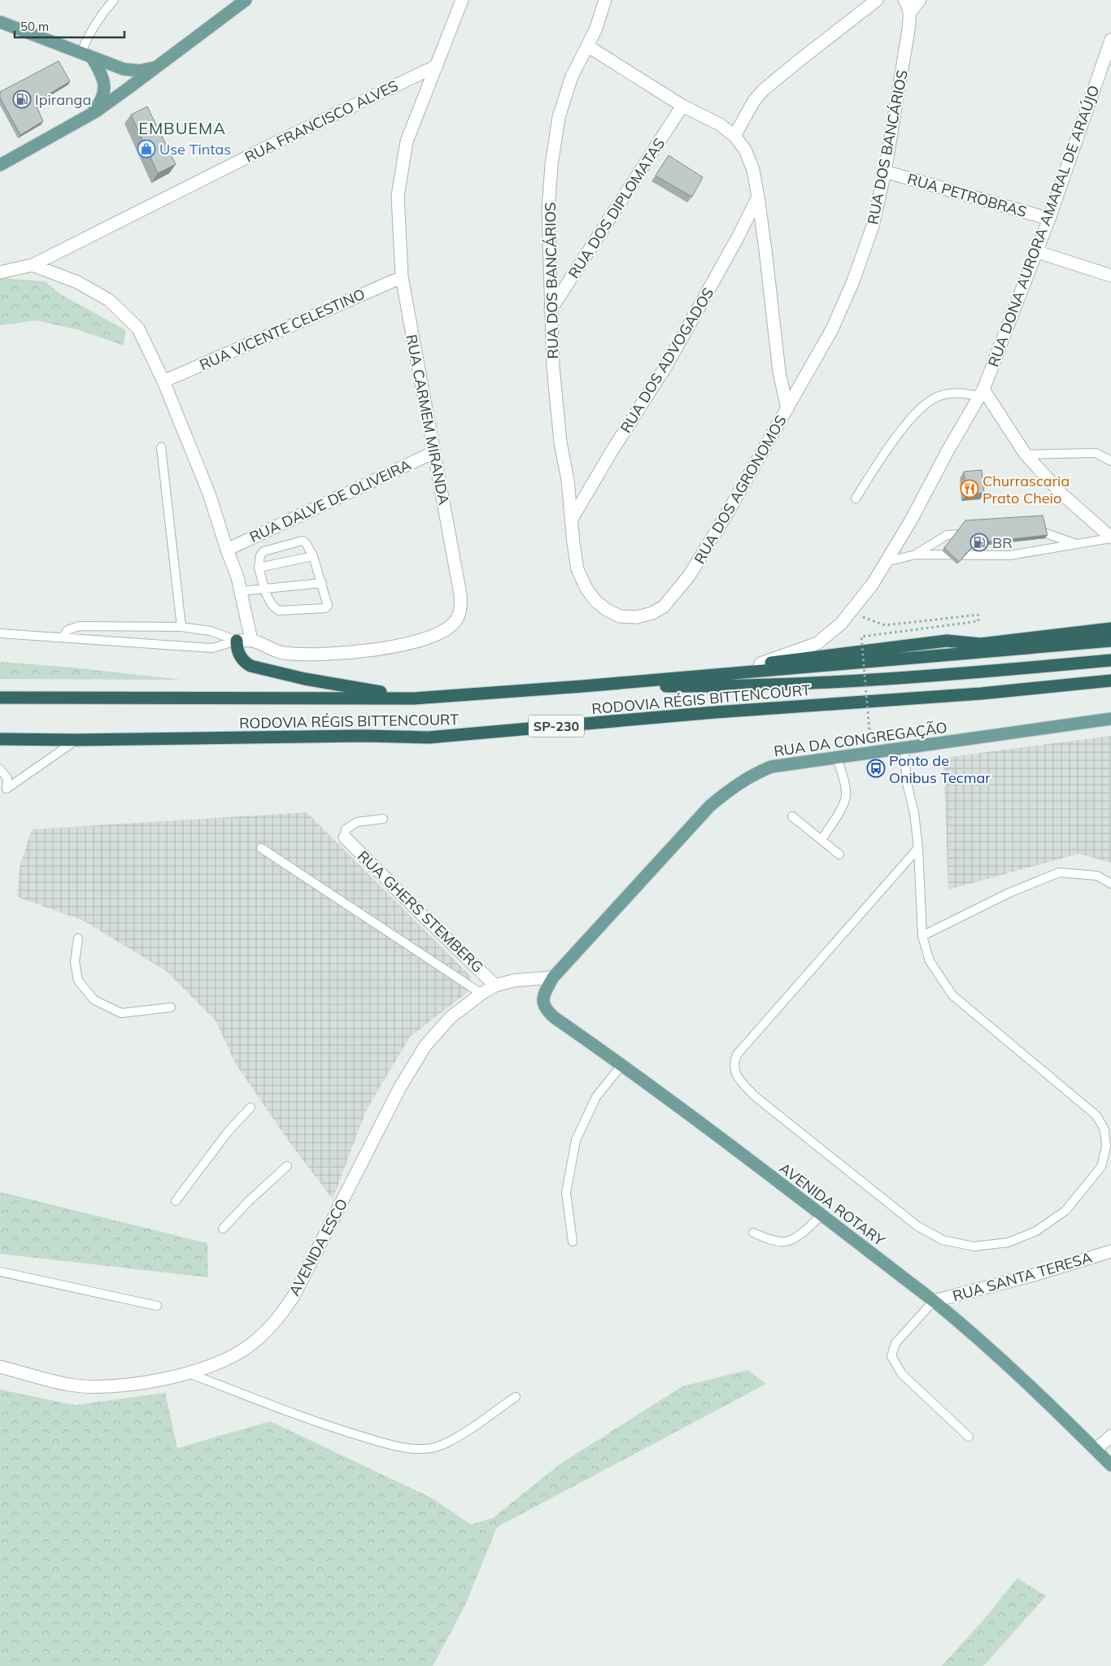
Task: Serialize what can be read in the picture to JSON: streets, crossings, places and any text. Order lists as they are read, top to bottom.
{
  "streets": {
    "highway": ["RODOVIA RÉGIS BITTENCOURT", "SP-230"],
    "main road": ["RUA DA CONGREGAÇÃO", "AVENIDA ROTARY"],
    "street": [
      "RUA FRANCISCO ALVES",
      "RUA DOS BANCÁRIOS",
      "RUA PETROBRAS",
      "RUA DOS DIPLOMATAS",
      "RUA DONA AURORA AMARAL DE ARAÚJO",
      "RUA VICENTE CELESTINO",
      "RUA DOS ADVOGADOS",
      "RUA CARMEM MIRANDA",
      "RUA DOS AGRONOMOS",
      "RUA DALVE DE OLIVEIRA",
      "RUA GHERS STEMBERG",
      "AVENIDA ESCO",
      "RUA SANTA TERESA"
    ]
  },
  "crossings": [
    ["RUA FRANCISCO ALVES", "RUA CARMEM MIRANDA"],
    ["RUA DOS BANCÁRIOS", "RUA PETROBRAS"],
    ["RUA DOS BANCÁRIOS", "RUA DOS DIPLOMATAS"],
    ["RUA DOS BANCÁRIOS", "RUA DOS ADVOGADOS"],
    ["RUA DOS BANCÁRIOS", "RUA DOS AGRONOMOS"],
    ["RUA PETROBRAS", "RUA DONA AURORA AMARAL DE ARAÚJO"],
    ["RUA DOS DIPLOMATAS", "RUA DOS AGRONOMOS"],
    ["RUA VICENTE CELESTINO", "RUA CARMEM MIRANDA"],
    ["RUA DOS ADVOGADOS", "RUA DOS AGRONOMOS"],
    ["RUA CARMEM MIRANDA", "RUA DALVE DE OLIVEIRA"],
    ["RUA DA CONGREGAÇÃO", "AVENIDA ROTARY"],
    ["RUA DA CONGREGAÇÃO", "AVENIDA ESCO"],
    ["RUA GHERS STEMBERG", "AVENIDA ESCO"],
    ["AVENIDA ROTARY", "AVENIDA ESCO"],
    ["AVENIDA ROTARY", "RUA SANTA TERESA"]
  ],
  "districts": ["EMBUEMA"],
  "places": {
    "fuel station": ["Ipiranga", "BR"],
    "shop": ["Use Tintas"],
    "restaurant": ["Churrascaria Prato Cheio"],
    "bus stop": ["Ponto de Onibus Tecmar"]
  },
  "scale_bar": "50 m"
}
